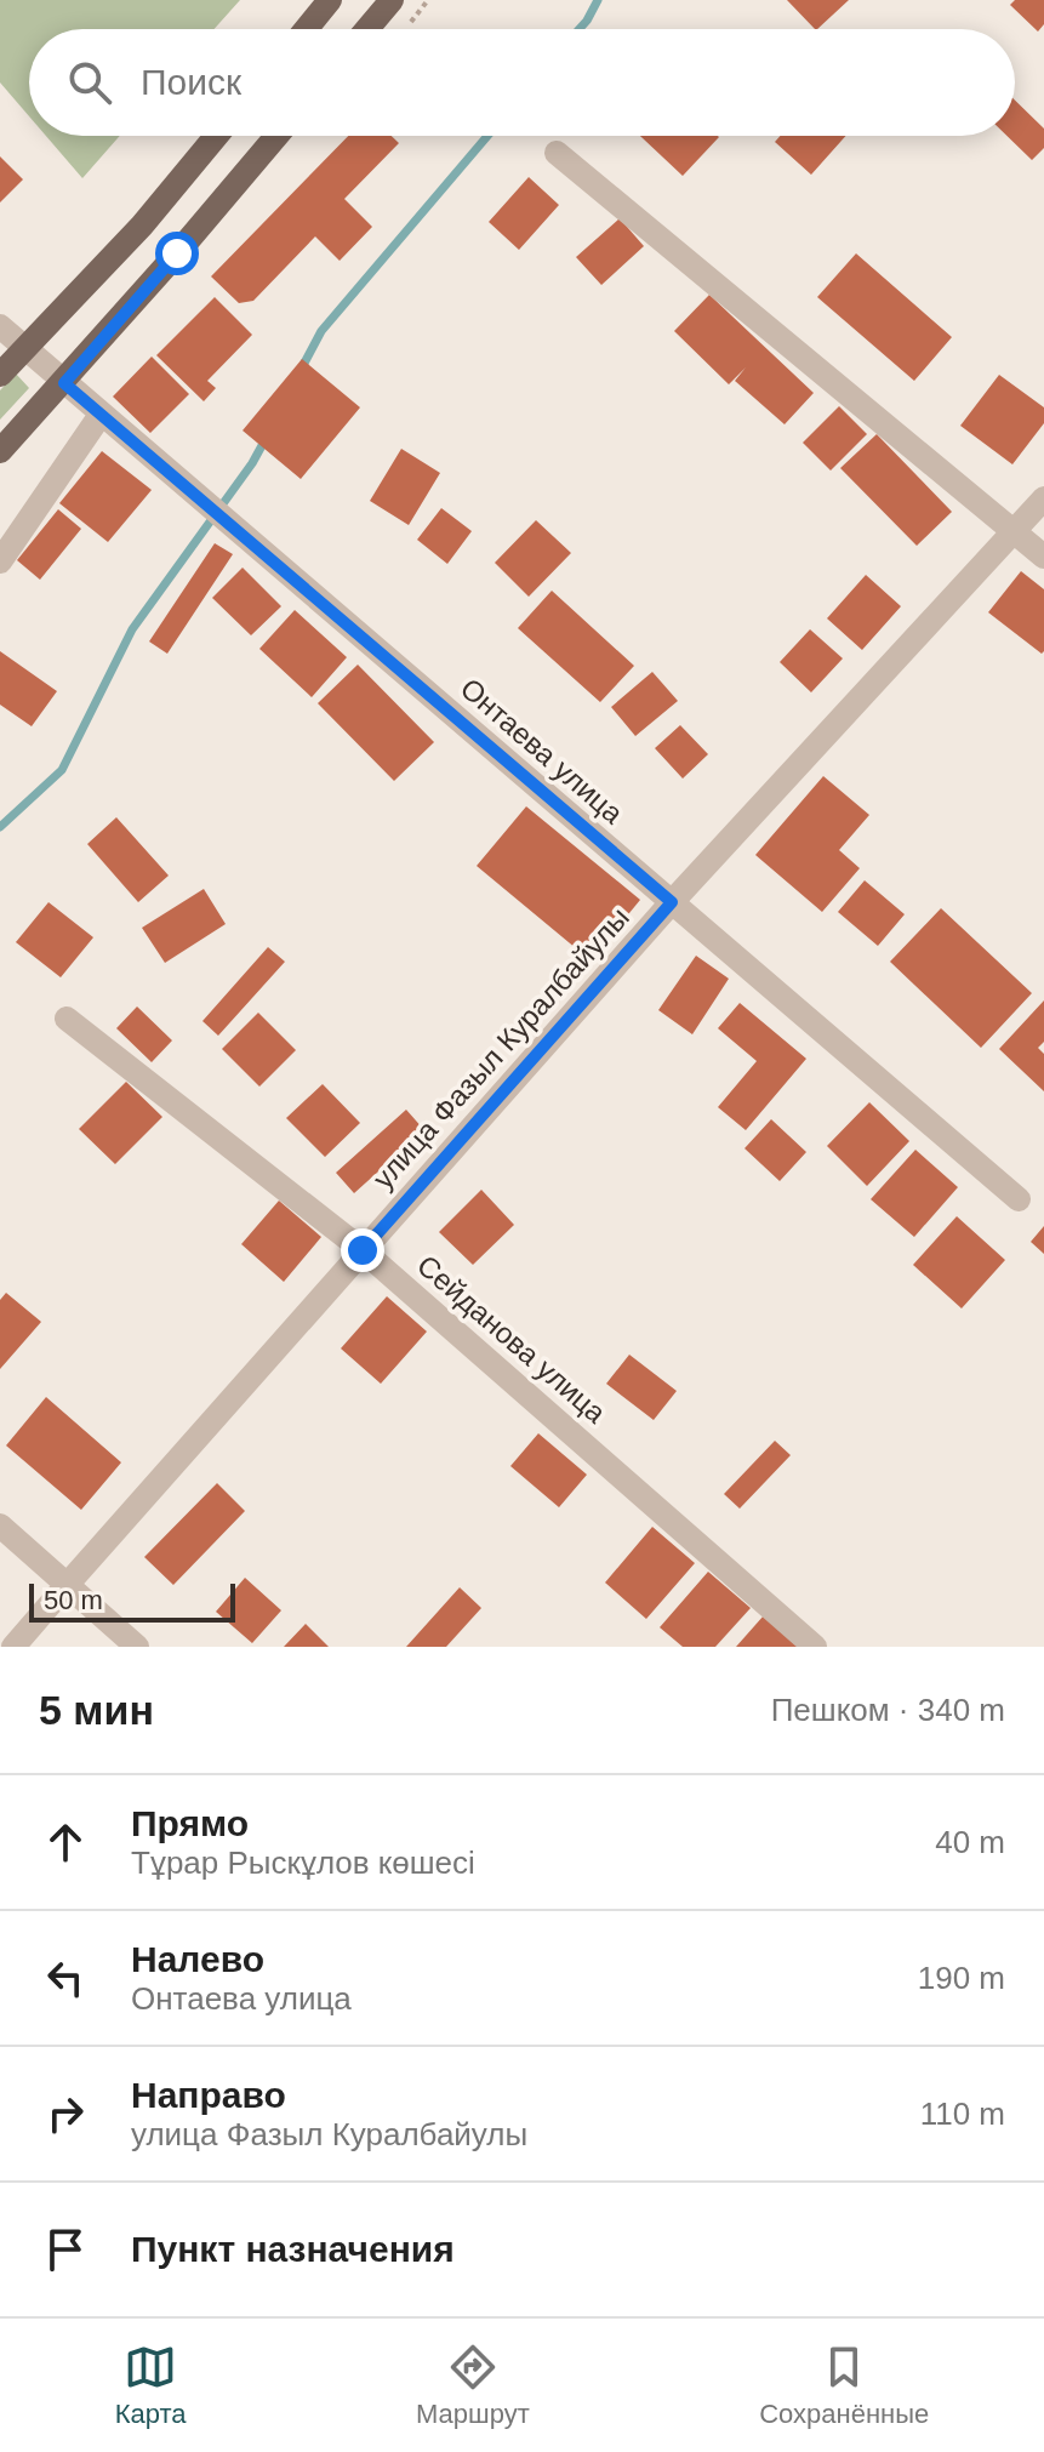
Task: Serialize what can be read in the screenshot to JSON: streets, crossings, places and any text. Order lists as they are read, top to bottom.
{
  "streets": {
    "street": ["Онтаева улица", "улица Фазыл Куралбайулы", "Сейданова улица"]
  },
  "crossings": [
    ["Онтаева улица", "улица Фазыл Куралбайулы"],
    ["улица Фазыл Куралбайулы", "Сейданова улица"]
  ],
  "scale_bar": "50 m",
  "page": {
    "search": "Поиск",
    "scale": "50 m",
    "heading": ["5 мин", "Пешком · 340 m"],
    "list": [
      ["Прямо", "Тұрар Рыскұлов көшесі", "40 m"],
      ["Налево", "Онтаева улица", "190 m"],
      ["Направо", "улица Фазыл Куралбайулы", "110 m"],
      "Пункт назначения"
    ],
    "nav": ["Карта", "Маршрут", "Сохранённые"]
  }
}
